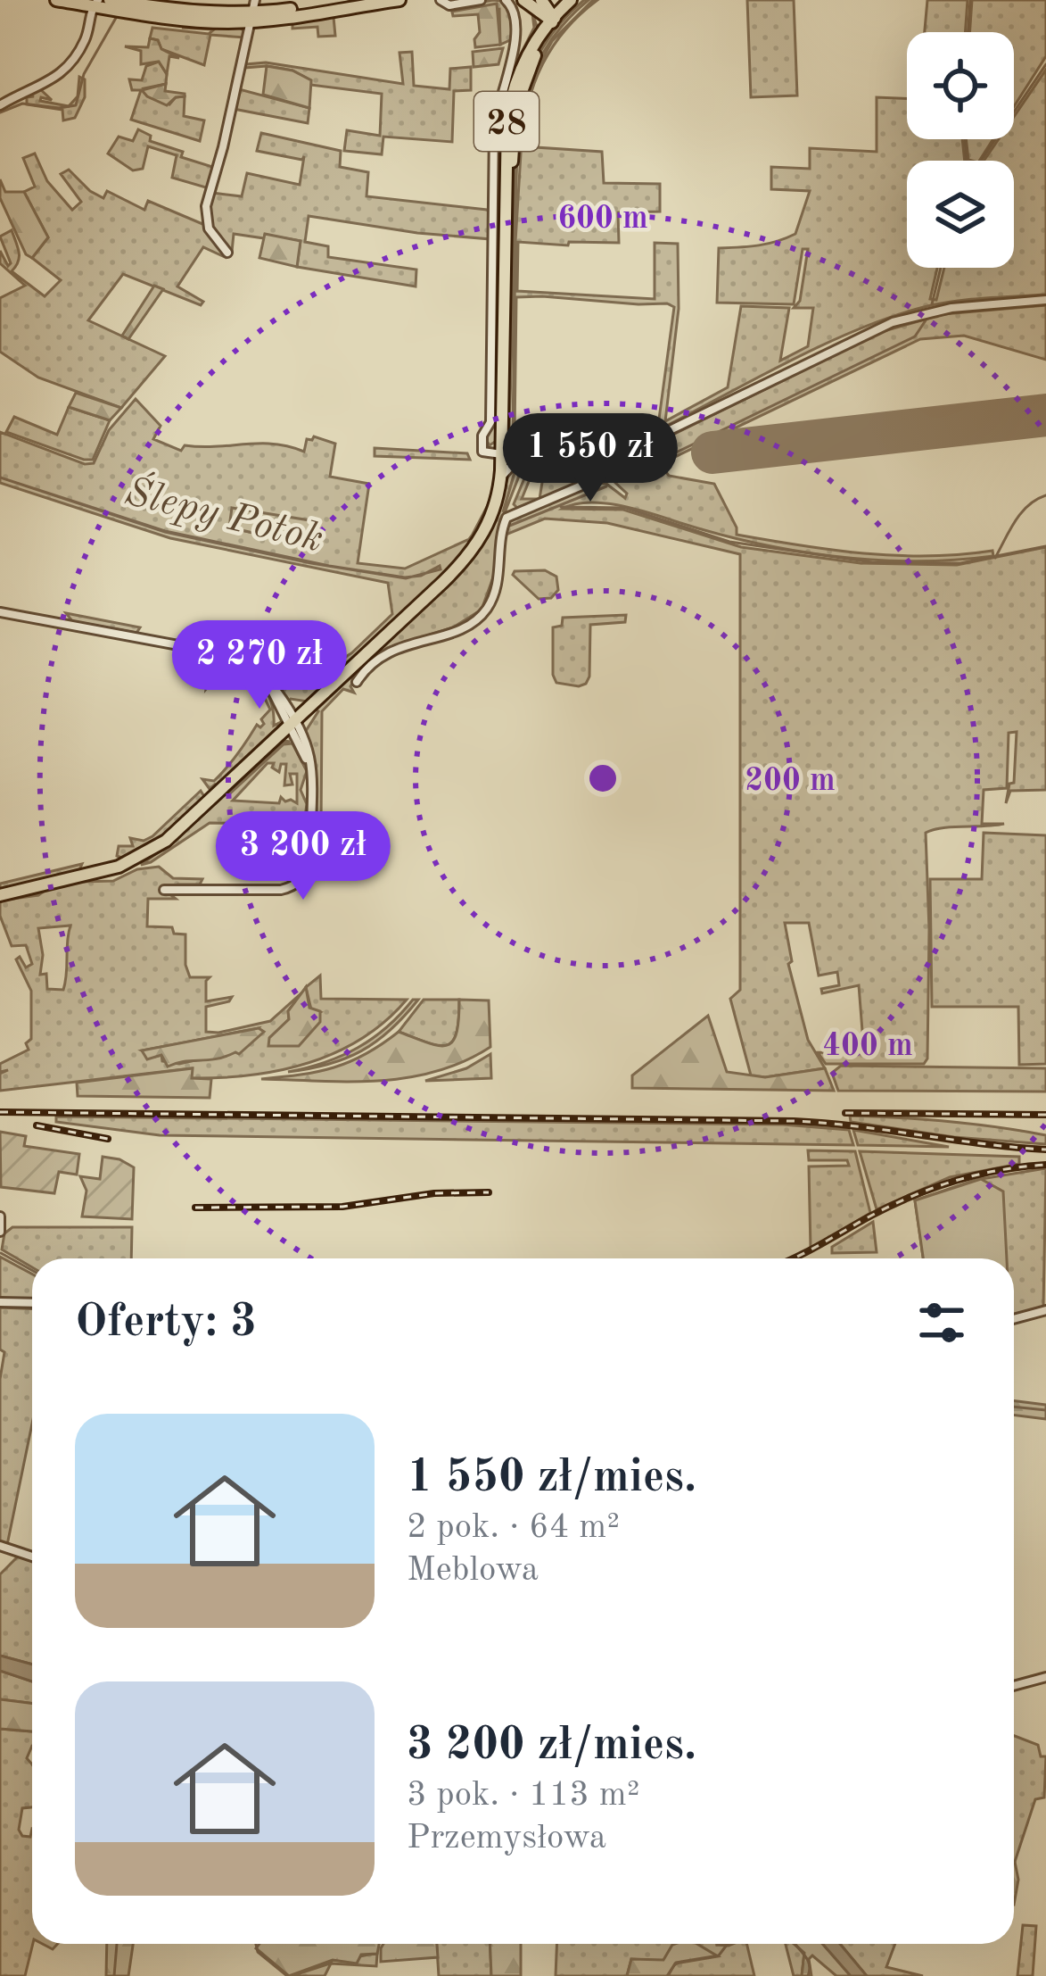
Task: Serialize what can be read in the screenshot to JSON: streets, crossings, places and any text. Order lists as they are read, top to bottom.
{
  "streets": {
    "main road": ["28"]
  },
  "water": ["Ślepy Potok"],
  "page": {
    "price": ["1 550 zł", "2 270 zł", "3 200 zł"],
    "heading": "Oferty: 3",
    "list": [
      {
        "name": "1 550 zł/mies.",
        "note": "2 pok. · 64 m² · Meblowa"
      },
      {
        "name": "3 200 zł/mies.",
        "note": "3 pok. · 113 m² · Przemysłowa"
      }
    ]
  },
  "rings": ["600 m", "200 m", "400 m"]
}
